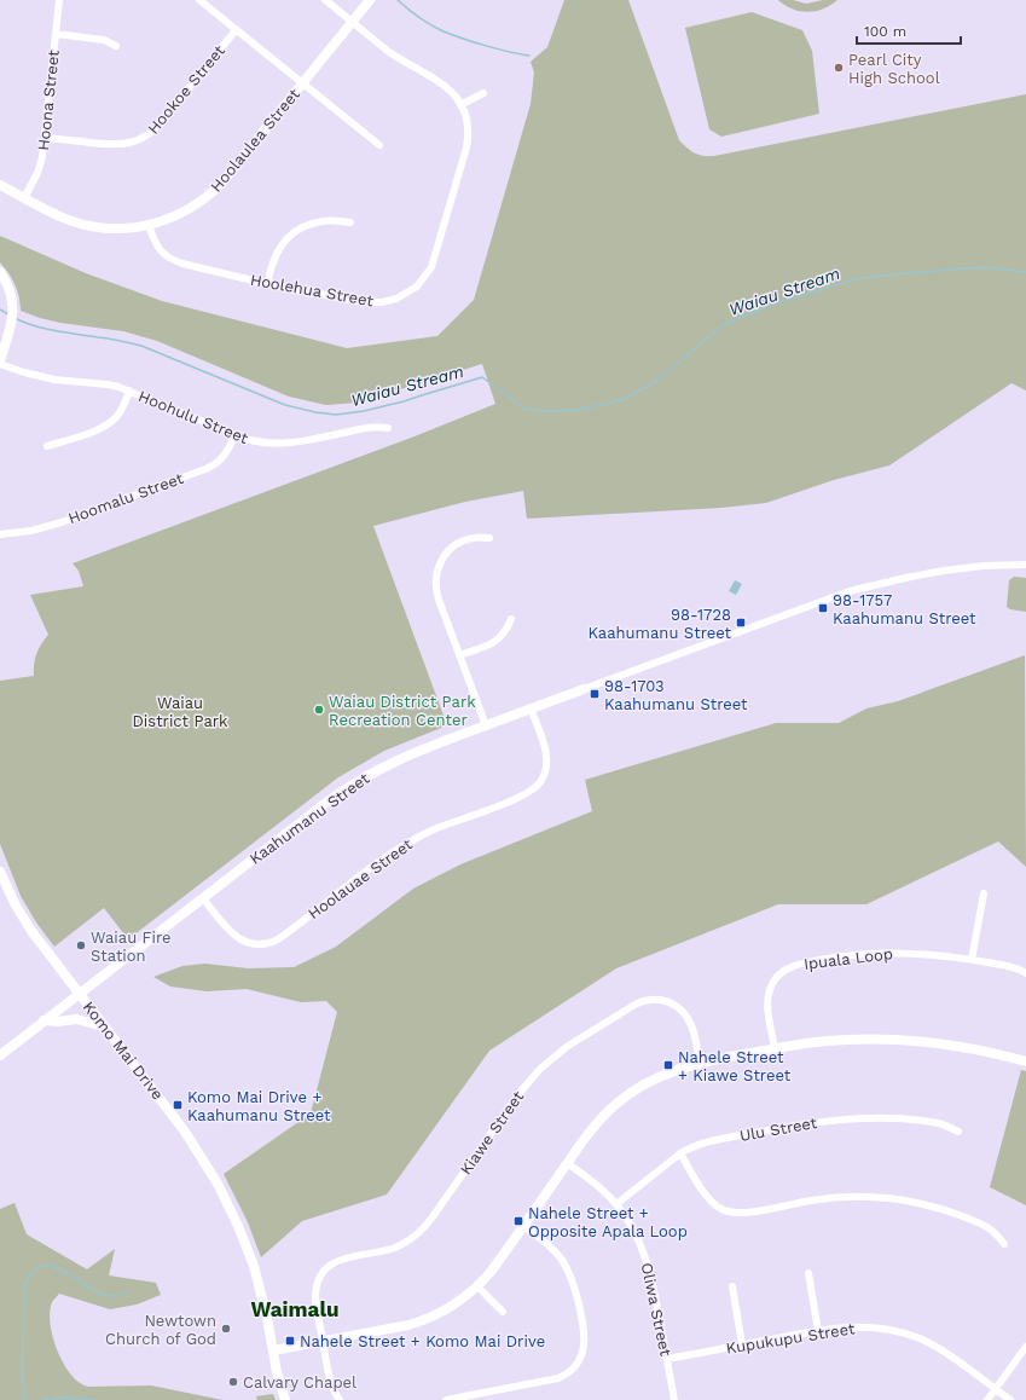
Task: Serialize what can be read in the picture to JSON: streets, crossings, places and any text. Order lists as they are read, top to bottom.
{
  "streets": {
    "street": [
      "Hookoe Street",
      "Hoona Street",
      "Hoolaulea Street",
      "Hoolehua Street",
      "Hoohulu Street",
      "Hoomalu Street",
      "Kaahumanu Street",
      "Hoolauae Street",
      "Ipuala Loop",
      "Komo Mai Drive",
      "Ulu Street",
      "Kiawe Street",
      "Oliwa Street",
      "Kupukupu Street"
    ]
  },
  "crossings": [
    ["Hookoe Street", "Hoona Street"],
    ["Hoona Street", "Hoolaulea Street"],
    ["Hoolaulea Street", "Hoolehua Street"],
    ["Hoohulu Street", "Hoomalu Street"],
    ["Kaahumanu Street", "Hoolauae Street"],
    ["Kaahumanu Street", "Komo Mai Drive"],
    ["Ulu Street", "Oliwa Street"],
    ["Oliwa Street", "Kupukupu Street"]
  ],
  "districts": ["Waimalu"],
  "water": ["Waiau Stream"],
  "parks": ["Waiau District Park"],
  "places": {
    "other": [
      "Pearl City High School",
      "Waiau District Park Recreation Center",
      "Waiau Fire Station",
      "Newtown Church of God",
      "Calvary Chapel"
    ],
    "transit": [
      "98-1757 Kaahumanu Street",
      "98-1728 Kaahumanu Street",
      "98-1703 Kaahumanu Street",
      "Nahele Street + Kiawe Street",
      "Komo Mai Drive + Kaahumanu Street",
      "Nahele Street + Opposite Apala Loop",
      "Nahele Street + Komo Mai Drive"
    ]
  },
  "scale_bar": "100 m"
}
